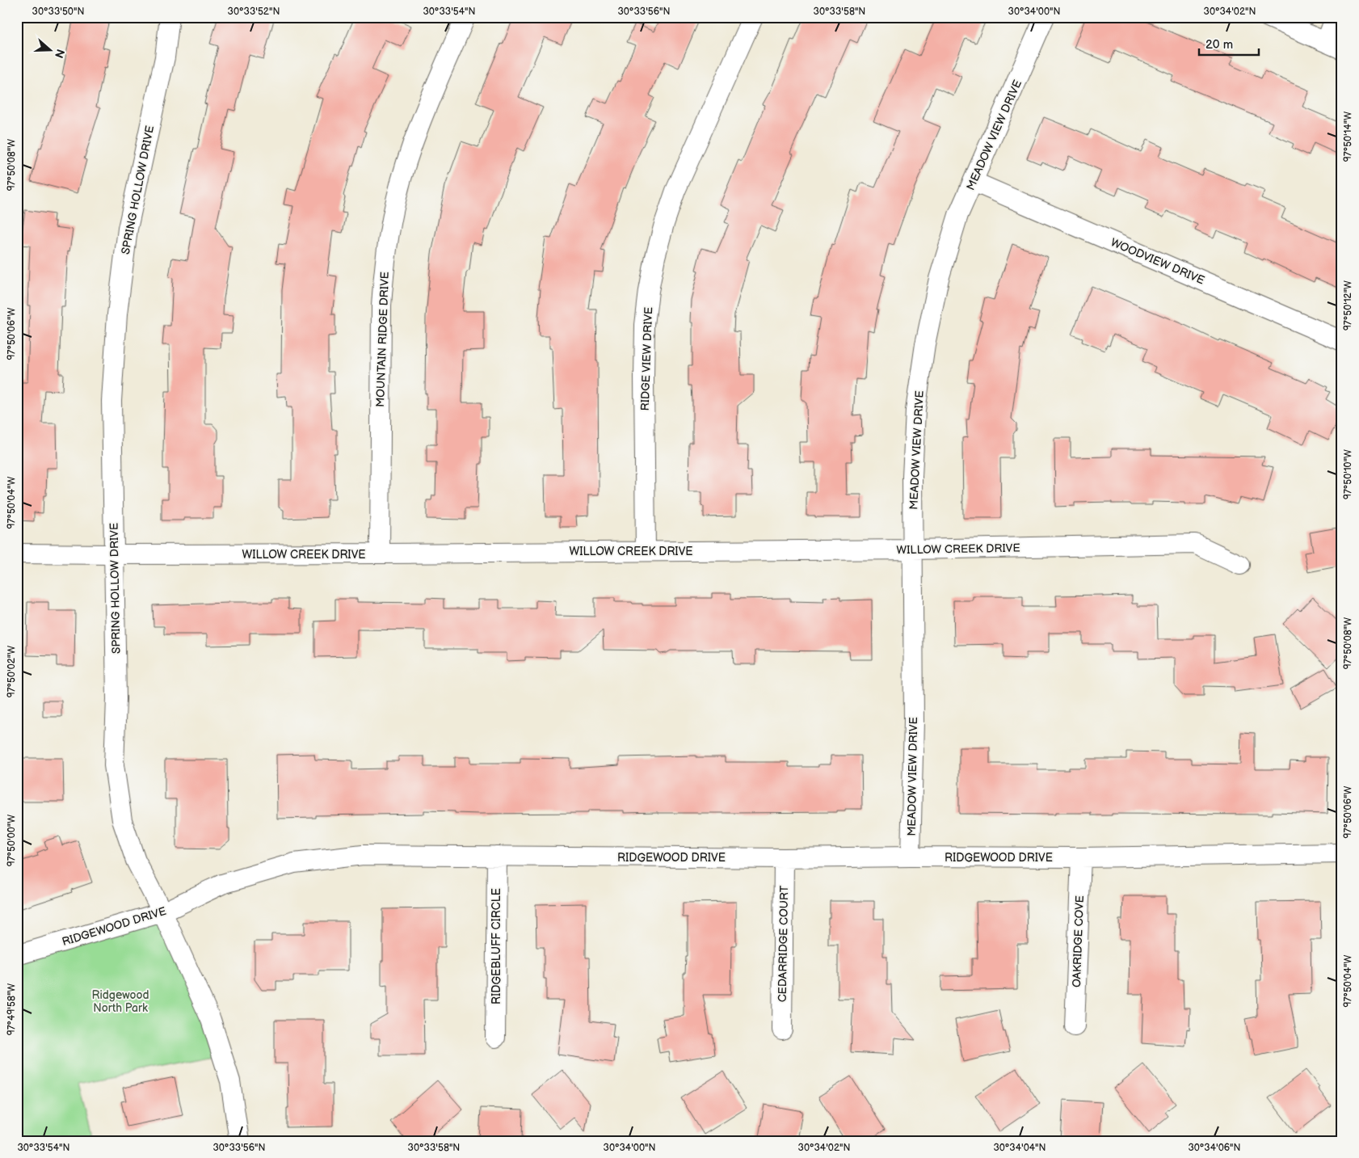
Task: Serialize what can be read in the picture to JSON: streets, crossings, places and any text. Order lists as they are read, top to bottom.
{
  "streets": {
    "street": [
      "MEADOW VIEW DRIVE",
      "SPRING HOLLOW DRIVE",
      "WOODVIEW DRIVE",
      "MOUNTAIN RIDGE DRIVE",
      "RIDGE VIEW DRIVE",
      "WILLOW CREEK DRIVE",
      "RIDGEWOOD DRIVE",
      "OAKRIDGE COVE",
      "CEDARRIDGE COURT",
      "RIDGEBLUFF CIRCLE"
    ]
  },
  "crossings": [
    ["MEADOW VIEW DRIVE", "WOODVIEW DRIVE"],
    ["MEADOW VIEW DRIVE", "WILLOW CREEK DRIVE"],
    ["MEADOW VIEW DRIVE", "RIDGEWOOD DRIVE"],
    ["SPRING HOLLOW DRIVE", "WILLOW CREEK DRIVE"],
    ["SPRING HOLLOW DRIVE", "RIDGEWOOD DRIVE"],
    ["MOUNTAIN RIDGE DRIVE", "WILLOW CREEK DRIVE"],
    ["RIDGE VIEW DRIVE", "WILLOW CREEK DRIVE"],
    ["RIDGEWOOD DRIVE", "OAKRIDGE COVE"],
    ["RIDGEWOOD DRIVE", "CEDARRIDGE COURT"],
    ["RIDGEWOOD DRIVE", "RIDGEBLUFF CIRCLE"]
  ],
  "parks": ["Ridgewood North Park"],
  "scale_bar": "20 m",
  "north": "right",
  "coordinates": [
    "30°33'50\"N",
    "30°33'52\"N",
    "30°33'54\"N",
    "30°33'56\"N",
    "30°33'58\"N",
    "30°34'00\"N",
    "30°34'02\"N",
    "97°50'14\"W",
    "97°50'08\"W",
    "97°50'12\"W",
    "97°50'06\"W",
    "97°50'10\"W",
    "97°50'04\"W",
    "97°50'02\"W",
    "97°50'00\"W",
    "97°49'58\"W",
    "30°34'04\"N",
    "30°34'06\"N"
  ]
}
